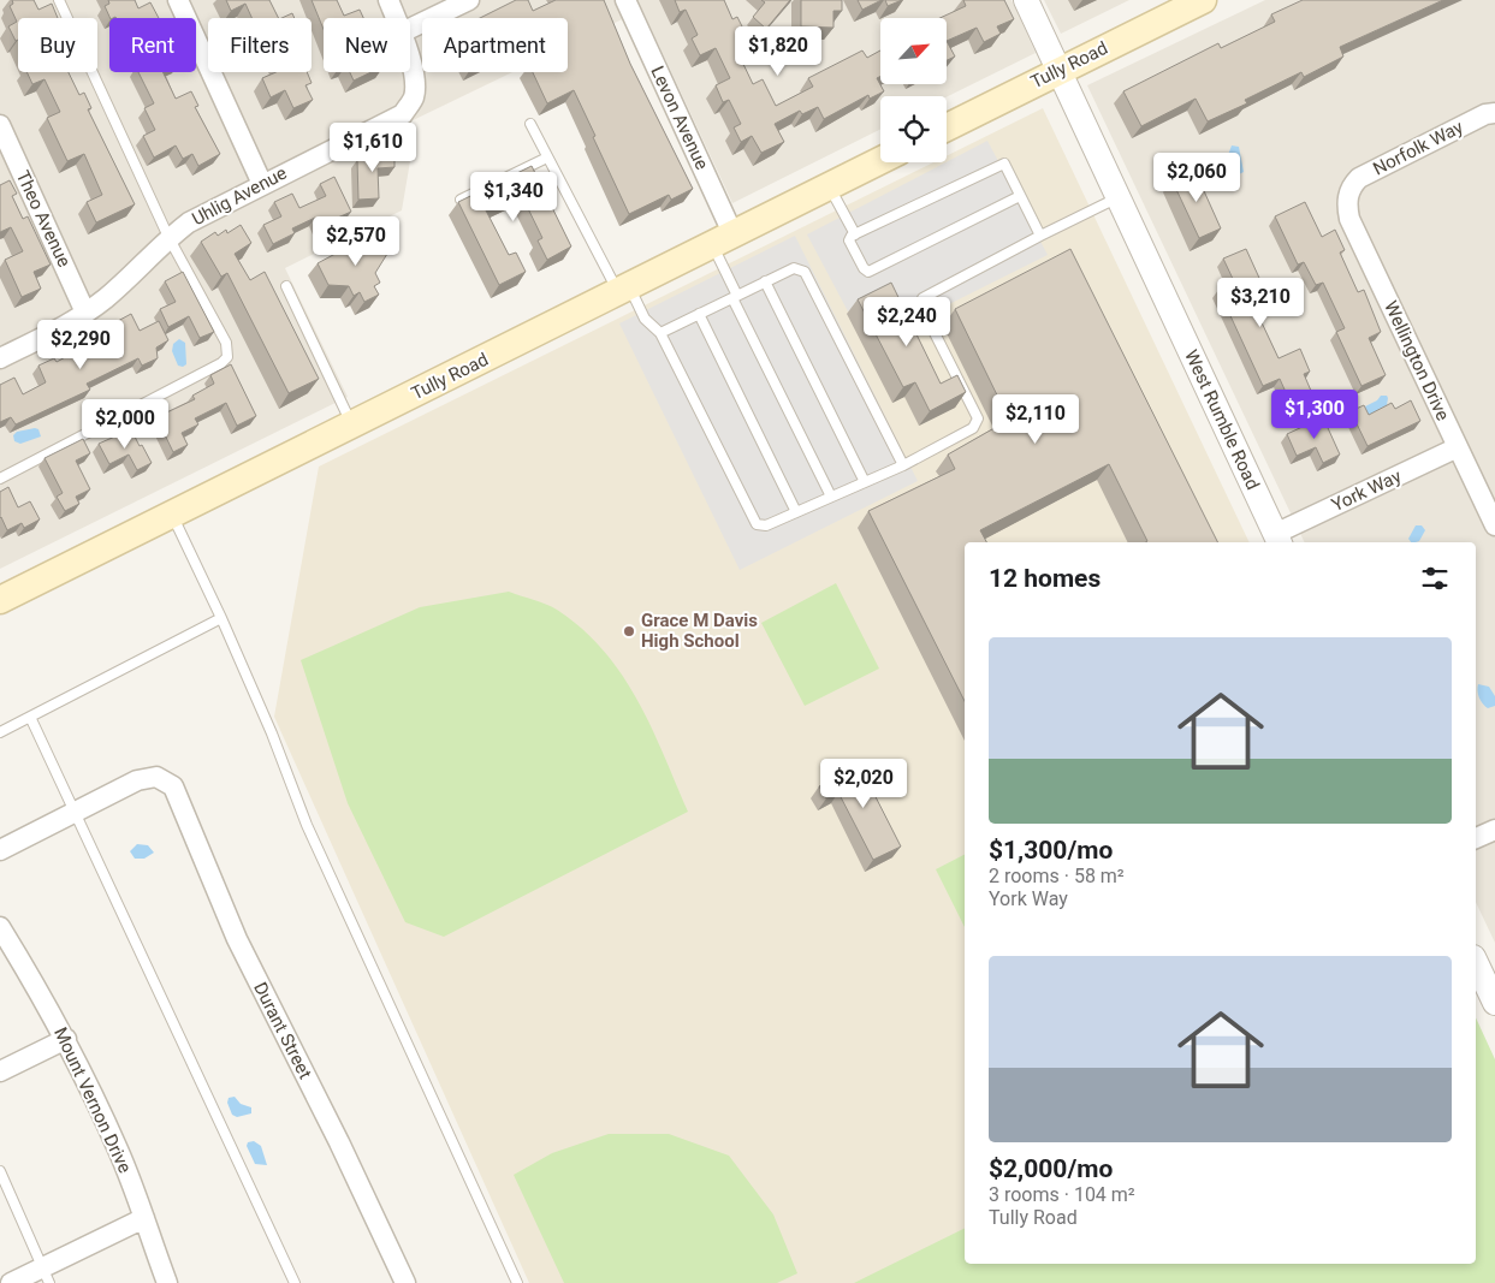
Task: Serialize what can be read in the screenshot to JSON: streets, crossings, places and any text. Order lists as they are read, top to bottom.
{
  "streets": {
    "main road": ["Tully Road"],
    "street": [
      "Levon Avenue",
      "Norfolk Way",
      "Uhlig Avenue",
      "Theo Avenue",
      "Wellington Drive",
      "West Rumble Road",
      "York Way",
      "Durant Street",
      "Mount Vernon Drive"
    ]
  },
  "crossings": [
    ["Tully Road", "Levon Avenue"],
    ["Tully Road", "West Rumble Road"],
    ["Norfolk Way", "Wellington Drive"],
    ["Uhlig Avenue", "Theo Avenue"],
    ["Wellington Drive", "York Way"],
    ["West Rumble Road", "York Way"]
  ],
  "places": ["Grace M Davis High School"],
  "north": "top right",
  "page": {
    "chip": [
      "Buy",
      "Rent",
      "Filters",
      "New",
      "Apartment"
    ],
    "price": [
      "$1,820",
      "$1,610",
      "$2,060",
      "$1,340",
      "$2,570",
      "$3,210",
      "$2,240",
      "$2,290",
      "$1,300",
      "$2,110",
      "$2,000",
      "$2,020"
    ],
    "heading": "12 homes",
    "list": [
      {
        "name": "$1,300/mo",
        "note": "2 rooms · 58 m² · York Way"
      },
      {
        "name": "$2,000/mo",
        "note": "3 rooms · 104 m² · Tully Road"
      }
    ]
  }
}
